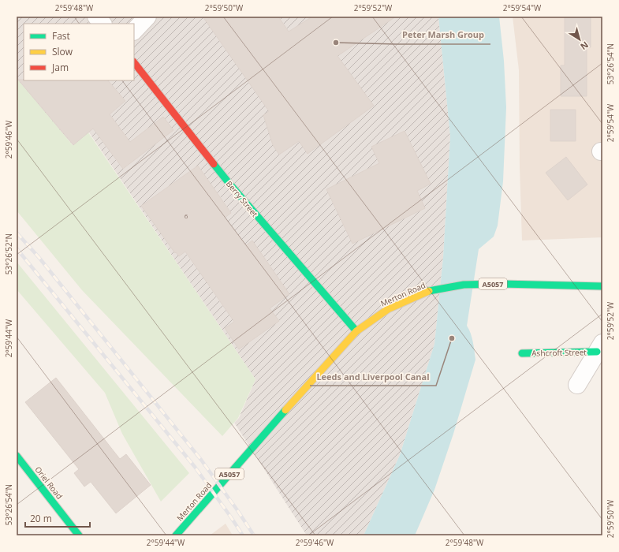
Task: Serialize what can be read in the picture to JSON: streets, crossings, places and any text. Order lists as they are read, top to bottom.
{
  "streets": {
    "main road": [
      "Berry Street",
      "A5057",
      "Merton Road",
      "Ashcroft Street",
      "Oriel Road"
    ]
  },
  "crossings": [
    ["Berry Street", "Merton Road"]
  ],
  "places": ["Peter Marsh Group", "Leeds and Liverpool Canal"],
  "house_numbers": ["6"],
  "legend": ["Fast", "Slow", "Jam"],
  "scale_bar": "20 m",
  "north": "bottom right",
  "coordinates": [
    "2°59'48\"W",
    "2°59'50\"W",
    "2°59'52\"W",
    "2°59'54\"W",
    "53°26'54\"N",
    "2°59'46\"W",
    "53°26'52\"N",
    "2°59'44\"W"
  ]
}
